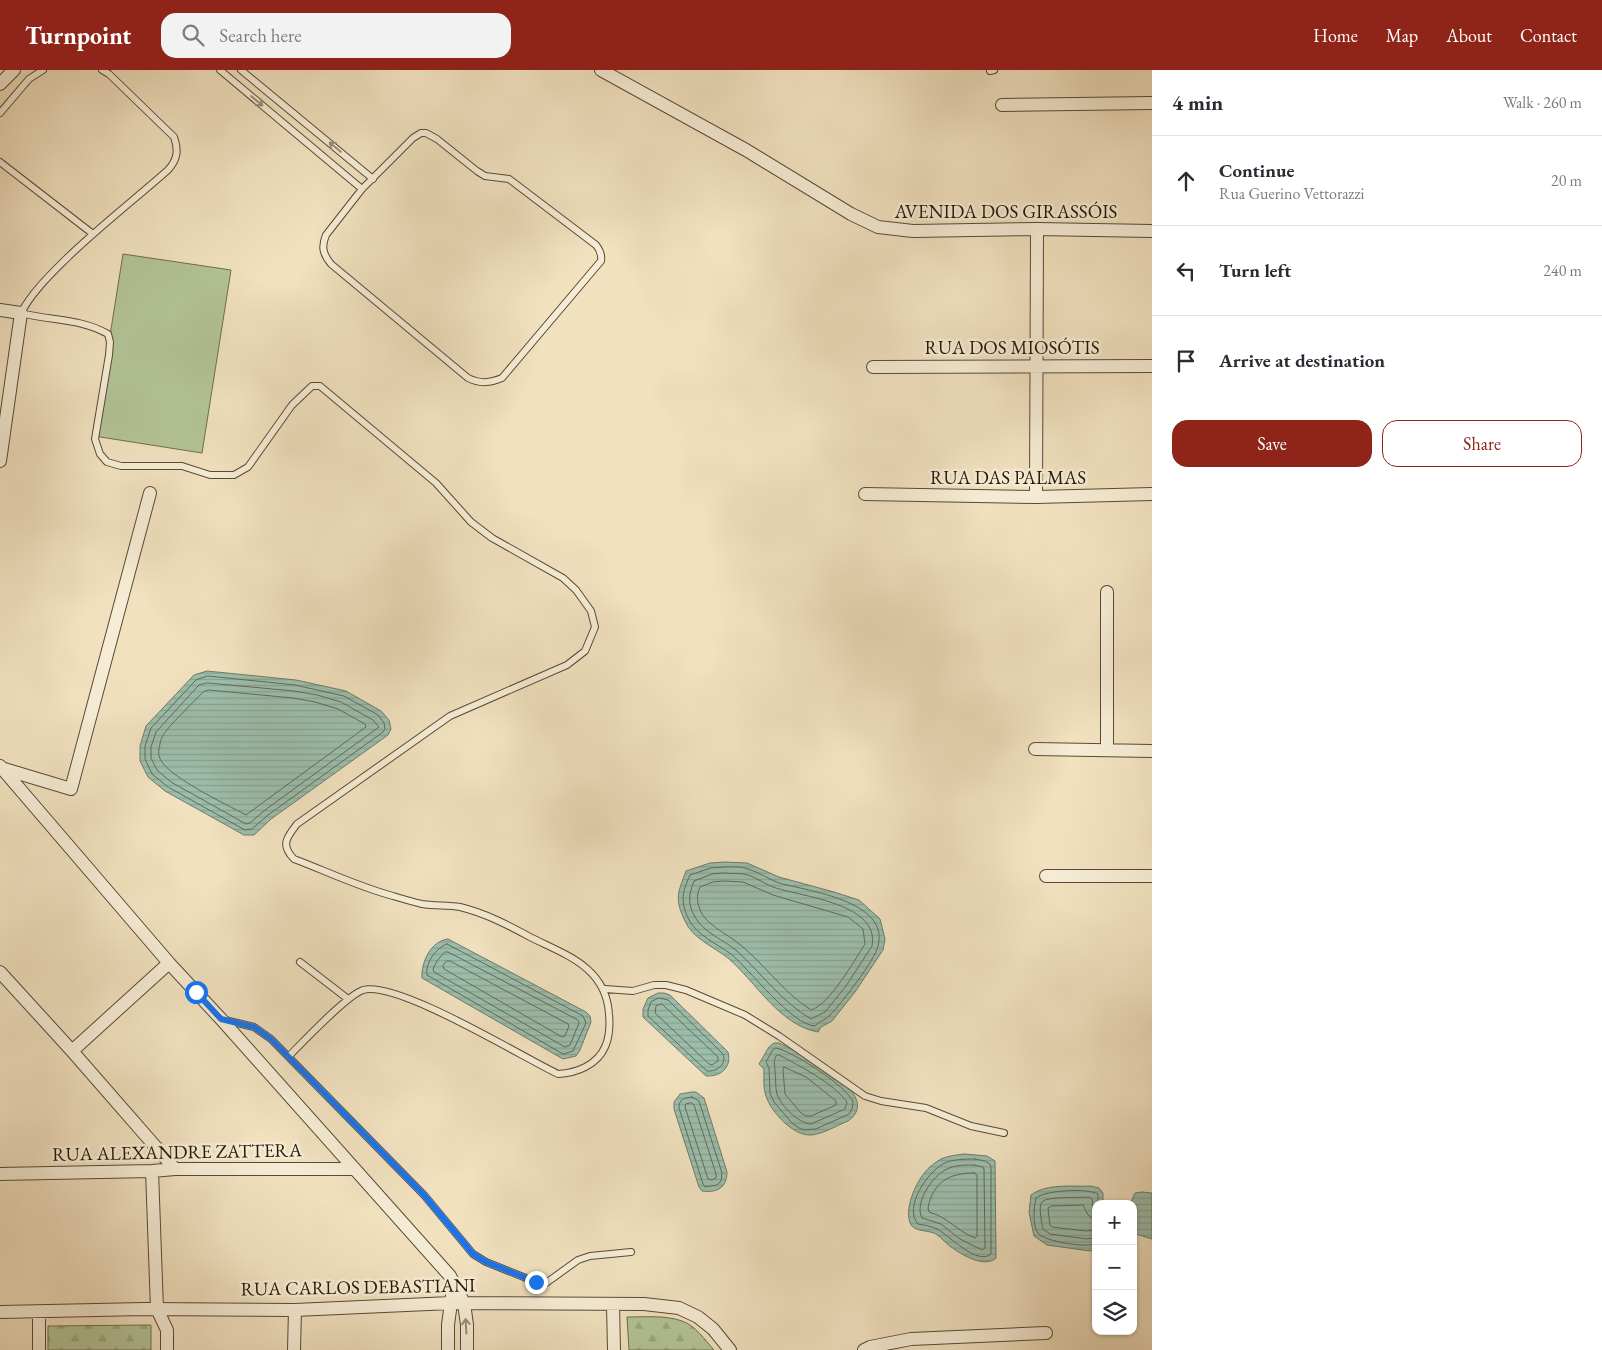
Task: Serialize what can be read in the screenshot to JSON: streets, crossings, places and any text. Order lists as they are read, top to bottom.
{
  "streets": {
    "street": [
      "AVENIDA DOS GIRASSÓIS",
      "RUA DOS MIOSÓTIS",
      "RUA DAS PALMAS",
      "RUA ALEXANDRE ZATTERA",
      "RUA CARLOS DEBASTIANI"
    ]
  },
  "page": {
    "header": "Turnpoint",
    "search": "Search here",
    "nav": [
      "Home",
      "Map",
      "About",
      "Contact"
    ],
    "heading": ["4 min", "Walk · 260 m"],
    "list": [
      ["Continue", "Rua Guerino Vettorazzi", "20 m"],
      ["Turn left", "240 m"],
      "Arrive at destination"
    ],
    "buttons": ["Save", "Share"],
    "map_buttons": ["+", "−"]
  }
}
